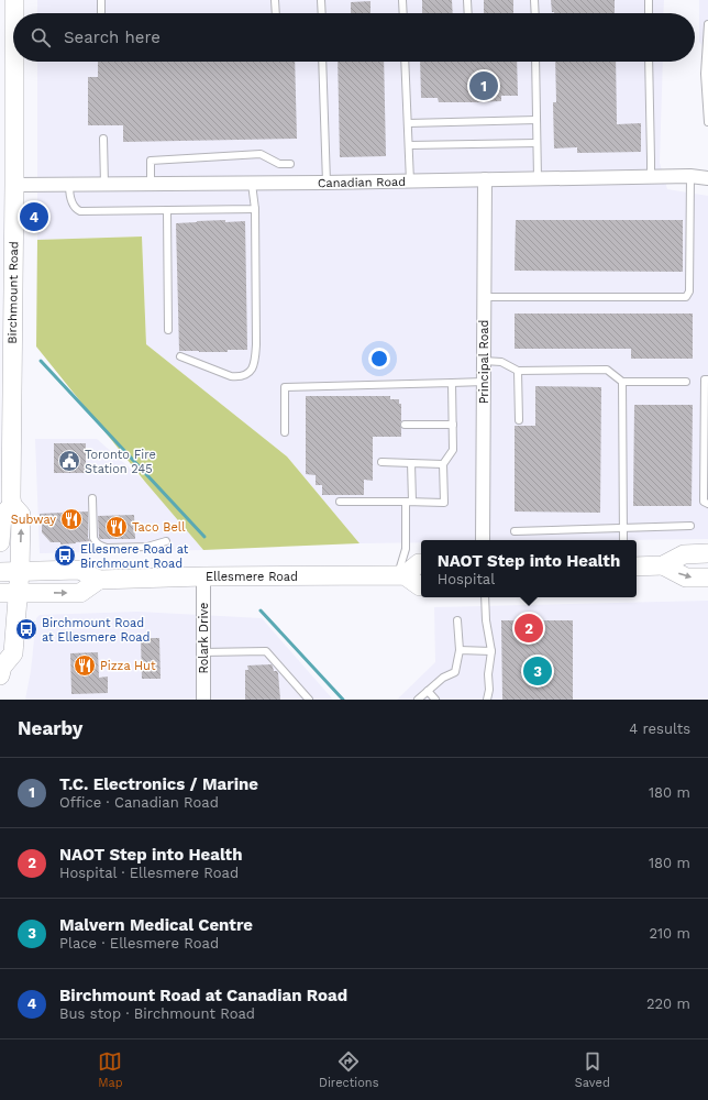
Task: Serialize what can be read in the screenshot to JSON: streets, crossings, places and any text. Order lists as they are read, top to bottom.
{
  "streets": {
    "main road": ["Birchmount Road", "Ellesmere Road"],
    "street": ["Canadian Road", "Principal Road", "Rolark Drive"]
  },
  "crossings": [
    ["Canadian Road", "Birchmount Road"],
    ["Canadian Road", "Principal Road"],
    ["Birchmount Road", "Ellesmere Road"],
    ["Ellesmere Road", "Rolark Drive"]
  ],
  "places": {
    "public building": ["Toronto Fire Station 245"],
    "restaurant": ["Subway", "Taco Bell", "Pizza Hut"],
    "bus stop": ["Ellesmere Road at Birchmount Road", "Birchmount Road at Ellesmere Road"]
  },
  "page": {
    "search": "Search here",
    "pins": [
      "1",
      "4",
      "2",
      "3"
    ],
    "popup": ["NAOT Step into Health", "Hospital"],
    "heading": ["Nearby", "4 results"],
    "list": [
      {
        "mark": "1",
        "name": "T.C. Electronics / Marine",
        "note": "Office · Canadian Road",
        "value": "180 m"
      },
      {
        "mark": "2",
        "name": "NAOT Step into Health",
        "note": "Hospital · Ellesmere Road",
        "value": "180 m"
      },
      {
        "mark": "3",
        "name": "Malvern Medical Centre",
        "note": "Place · Ellesmere Road",
        "value": "210 m"
      },
      {
        "mark": "4",
        "name": "Birchmount Road at Canadian Road",
        "note": "Bus stop · Birchmount Road",
        "value": "220 m"
      }
    ],
    "nav": ["Map", "Directions", "Saved"]
  }
}
